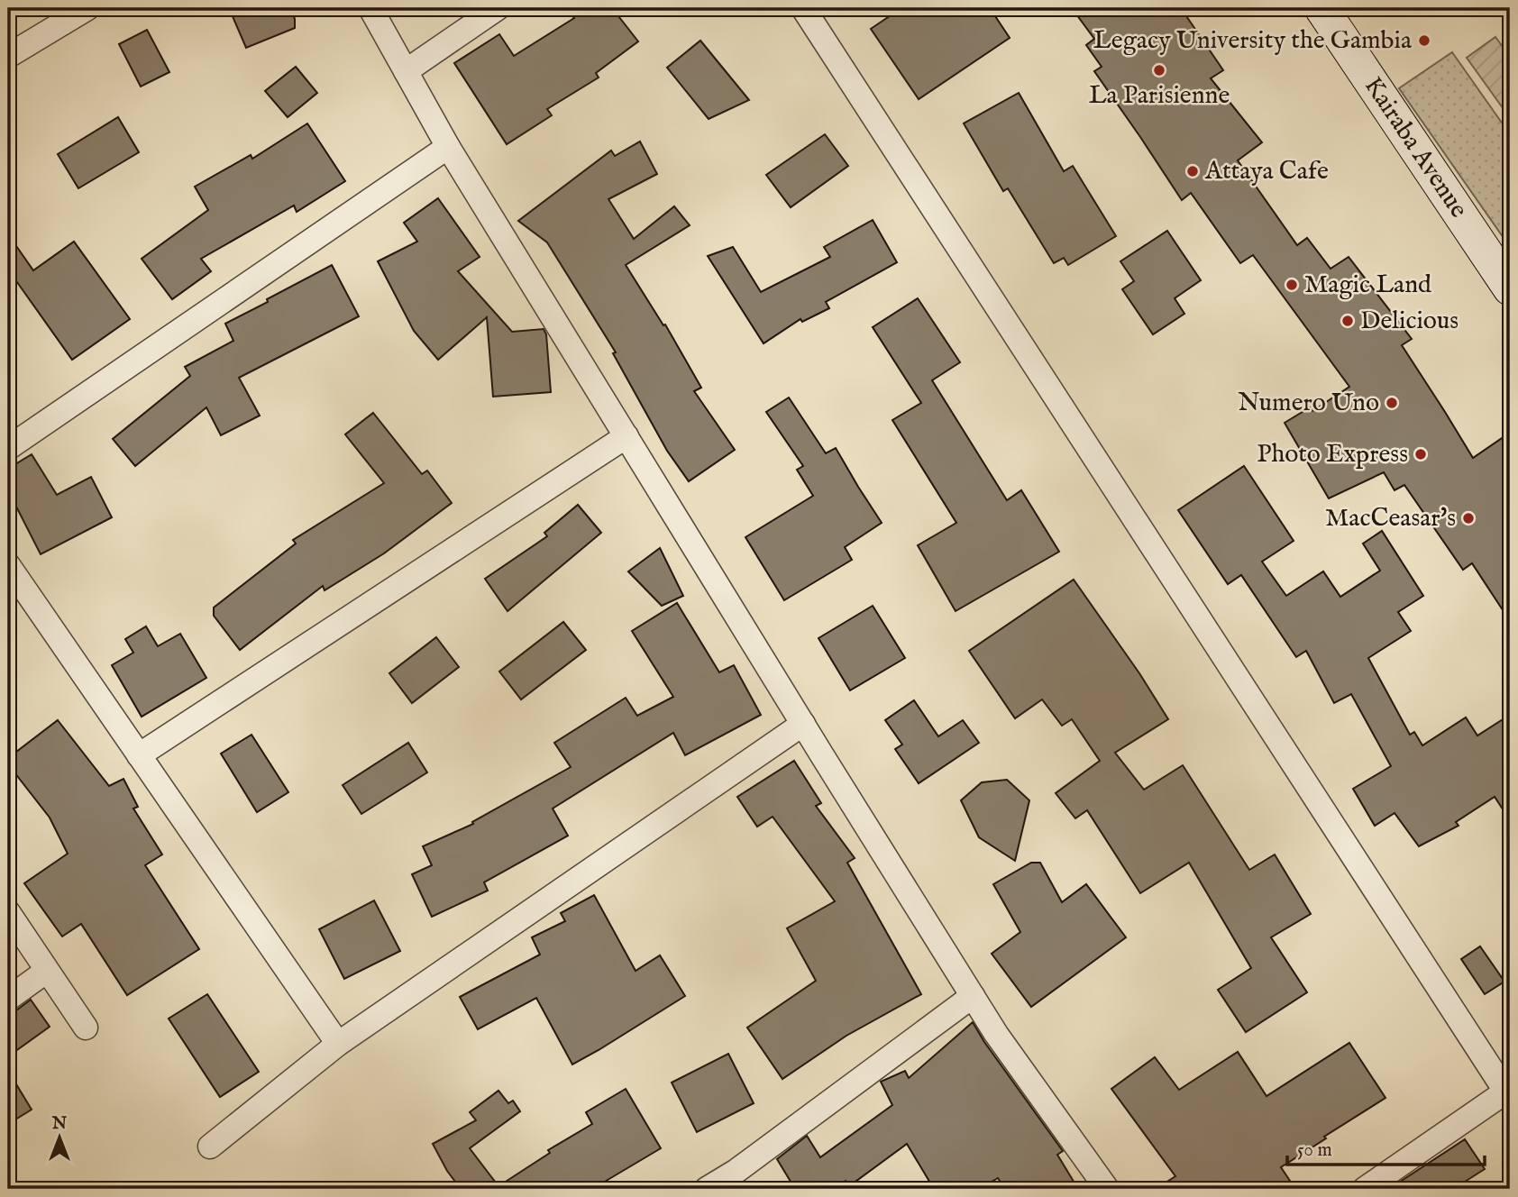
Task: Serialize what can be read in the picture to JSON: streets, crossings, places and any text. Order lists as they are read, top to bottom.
{
  "streets": {
    "street": ["Kairaba Avenue"]
  },
  "places": [
    "Legacy University the Gambia",
    "La Parisienne",
    "Attaya Cafe",
    "Magic Land",
    "Delicious",
    "Numero Uno",
    "Photo Express",
    "MacCeasar's"
  ],
  "scale_bar": "50 m",
  "north": "top"
}
